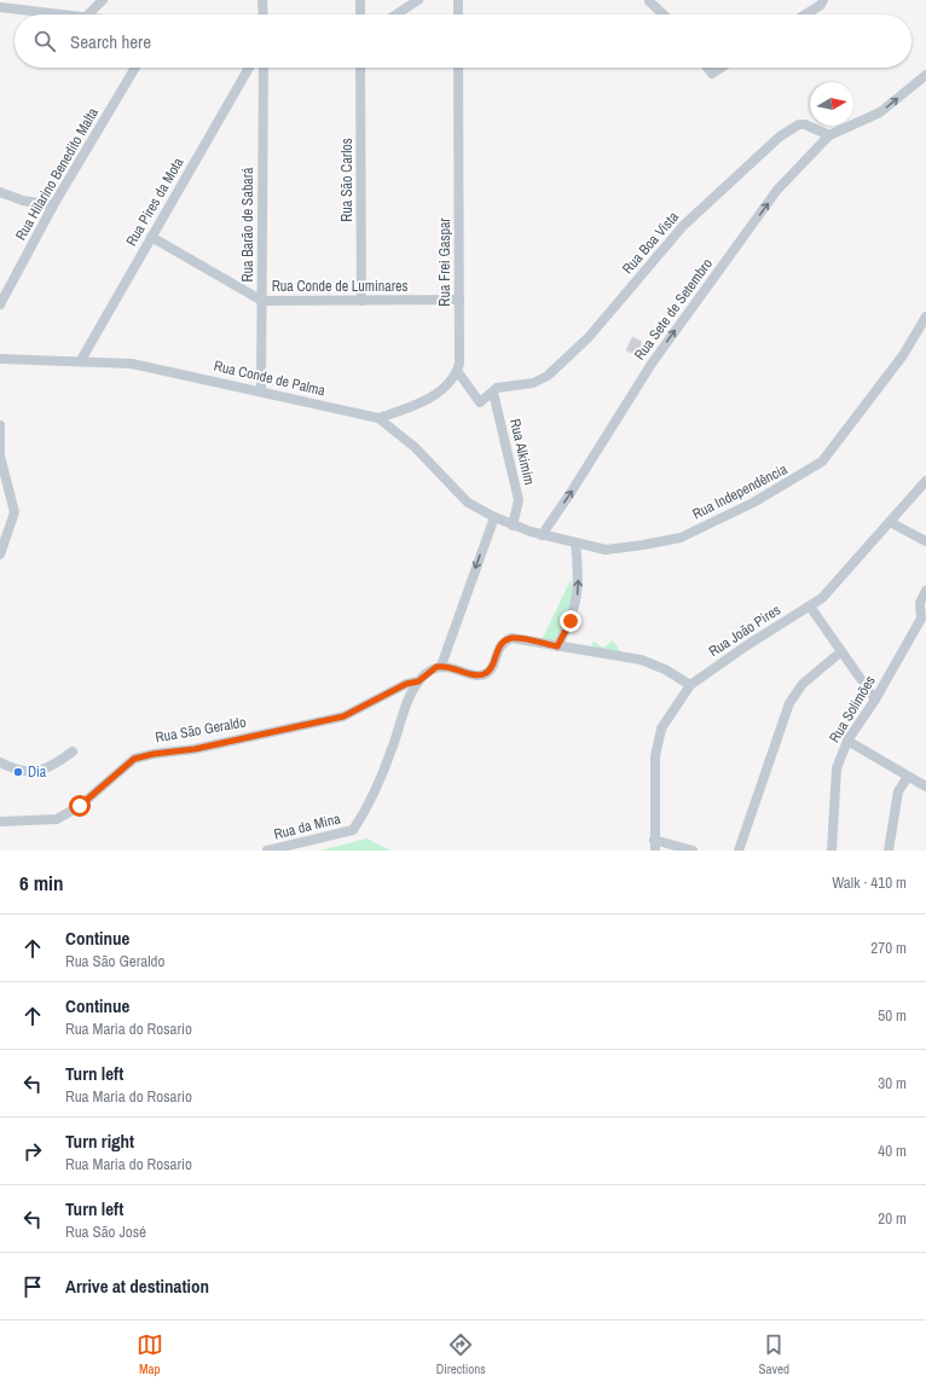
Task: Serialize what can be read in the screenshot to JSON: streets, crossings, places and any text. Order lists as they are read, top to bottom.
{
  "streets": {
    "street": [
      "Rua Hilarino Benedito Malta",
      "Rua São Carlos",
      "Rua Pires da Mota",
      "Rua Barão de Sabará",
      "Rua Boa Vista",
      "Rua Frei Gaspar",
      "Rua Conde de Luminares",
      "Rua Sete de Setembro",
      "Rua Conde de Palma",
      "Rua Alkimim",
      "Rua Independência",
      "Rua João Pires",
      "Rua Solimões",
      "Rua São Geraldo",
      "Rua da Mina"
    ]
  },
  "crossings": [
    ["Rua São Carlos", "Rua Conde de Luminares"],
    ["Rua Pires da Mota", "Rua Conde de Luminares"],
    ["Rua Pires da Mota", "Rua Conde de Palma"],
    ["Rua Barão de Sabará", "Rua Conde de Luminares"],
    ["Rua Barão de Sabará", "Rua Conde de Palma"],
    ["Rua Boa Vista", "Rua Sete de Setembro"],
    ["Rua Boa Vista", "Rua Alkimim"],
    ["Rua Frei Gaspar", "Rua Conde de Luminares"],
    ["Rua Sete de Setembro", "Rua Independência"],
    ["Rua Conde de Palma", "Rua Independência"],
    ["Rua Alkimim", "Rua Independência"],
    ["Rua São Geraldo", "Rua da Mina"]
  ],
  "one_way": ["Rua Sete de Setembro"],
  "places": ["Dia"],
  "north": "right",
  "page": {
    "search": "Search here",
    "heading": ["6 min", "Walk · 410 m"],
    "list": [
      ["Continue", "Rua São Geraldo", "270 m"],
      ["Continue", "Rua Maria do Rosario", "50 m"],
      ["Turn left", "Rua Maria do Rosario", "30 m"],
      ["Turn right", "Rua Maria do Rosario", "40 m"],
      ["Turn left", "Rua São José", "20 m"],
      "Arrive at destination"
    ],
    "nav": ["Map", "Directions", "Saved"]
  }
}
